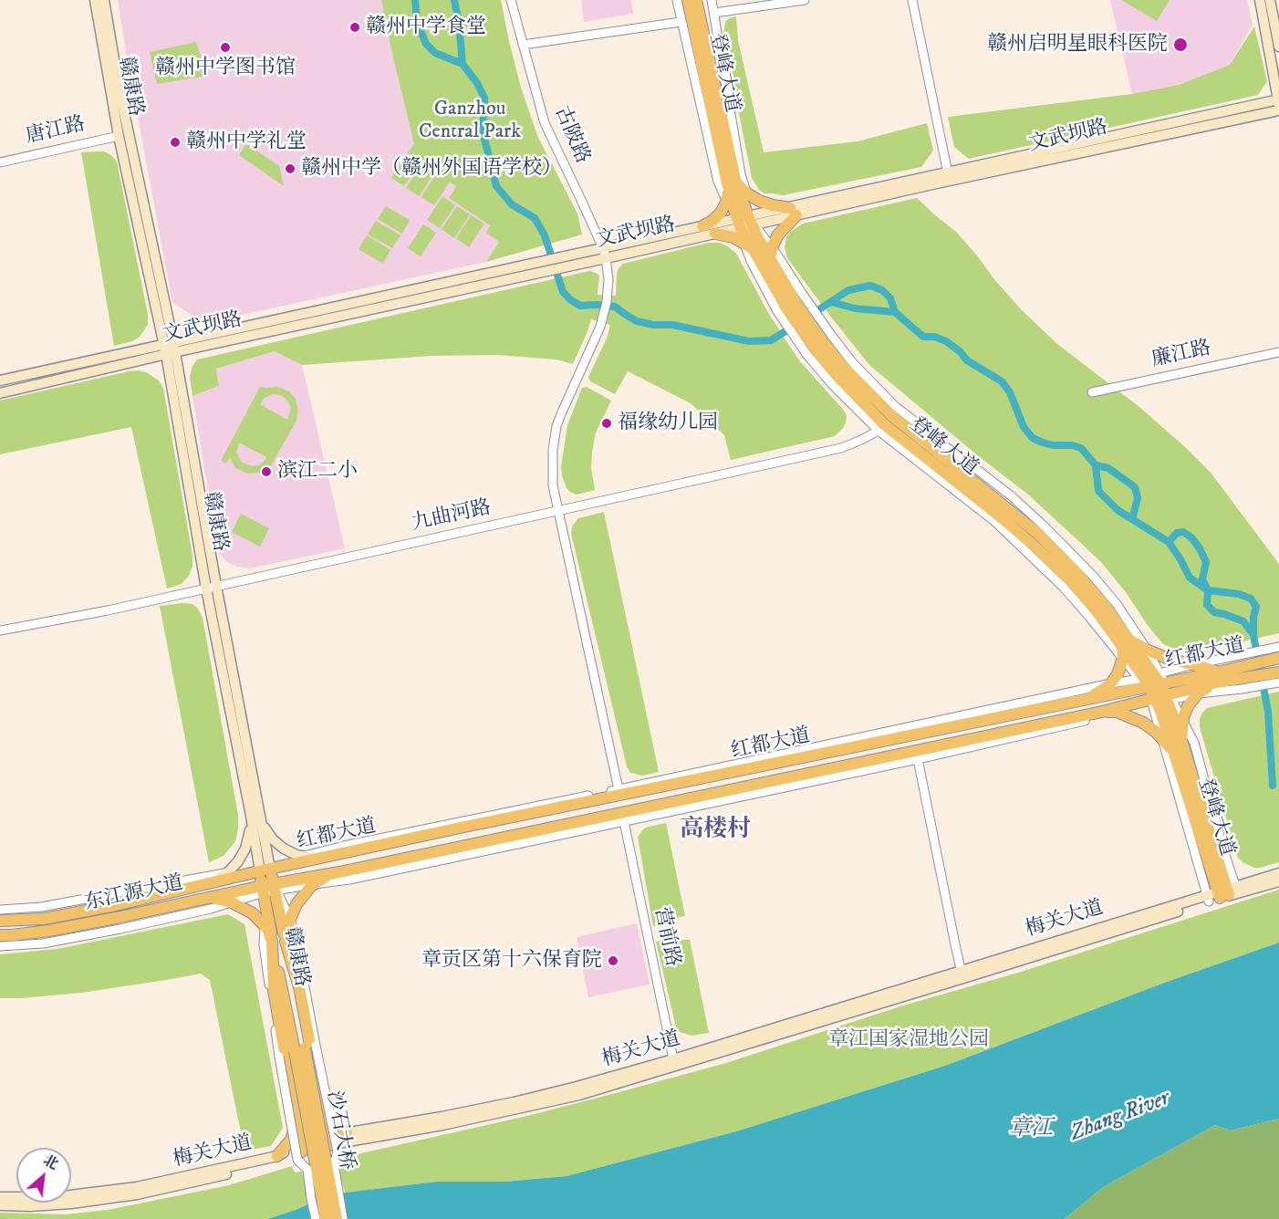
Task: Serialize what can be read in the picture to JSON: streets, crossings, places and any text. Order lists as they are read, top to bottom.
{
  "streets": {
    "main road": [
      "登峰大道",
      "赣康路",
      "文武坝路",
      "红都大道",
      "东江源大道",
      "梅关大道",
      "沙石大桥"
    ],
    "street": [
      "唐江路",
      "古陂路",
      "廉江路",
      "九曲河路",
      "营前路"
    ]
  },
  "crossings": [
    ["登峰大道", "文武坝路"],
    ["登峰大道", "九曲河路"],
    ["登峰大道", "红都大道"],
    ["登峰大道", "梅关大道"],
    ["赣康路", "唐江路"],
    ["赣康路", "文武坝路"],
    ["赣康路", "九曲河路"],
    ["赣康路", "红都大道"],
    ["赣康路", "东江源大道"],
    ["赣康路", "沙石大桥"],
    ["古陂路", "文武坝路"],
    ["古陂路", "九曲河路"],
    ["红都大道", "东江源大道"],
    ["梅关大道", "营前路"]
  ],
  "districts": ["高楼村"],
  "water": ["Zhang River", "章江"],
  "parks": ["Ganzhou Central Park", "章江国家湿地公园"],
  "places": [
    "赣州中学食堂",
    "赣州启明星眼科医院",
    "赣州中学图书馆",
    "赣州中学礼堂",
    "赣州中学（赣州外国语学校）",
    "福缘幼儿园",
    "滨江二小",
    "章贡区第十六保育院"
  ],
  "north": "top right"
}
